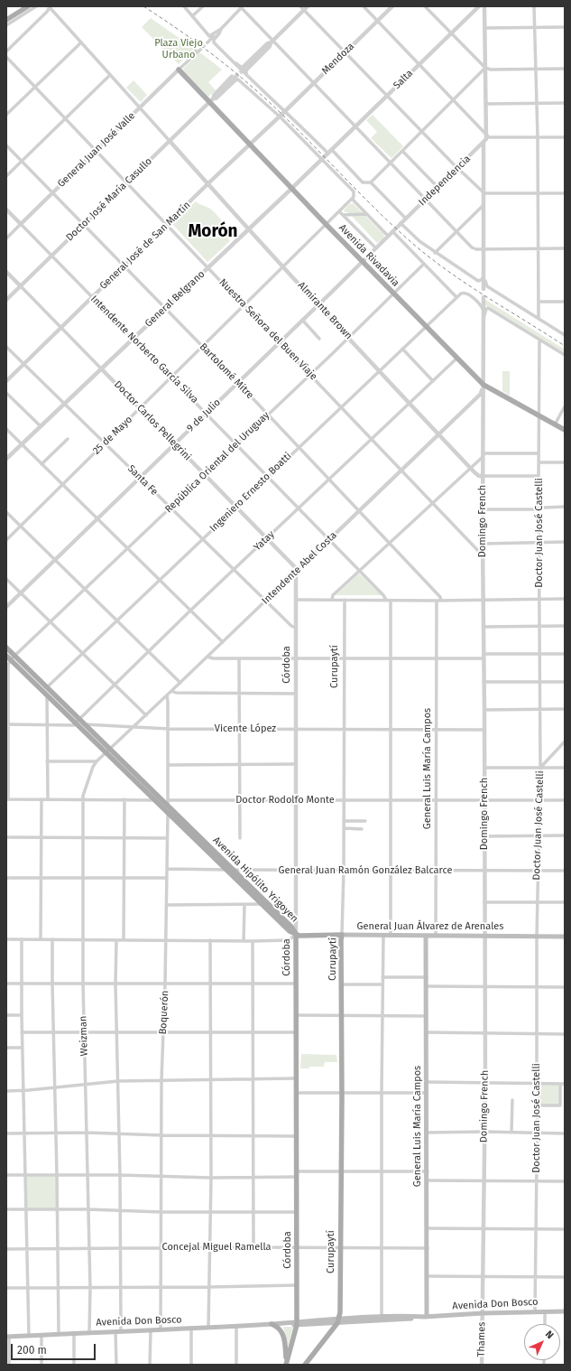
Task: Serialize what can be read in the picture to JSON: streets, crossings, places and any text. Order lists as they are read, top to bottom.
{
  "streets": {
    "main road": [
      "Avenida Rivadavia",
      "Córdoba",
      "Curupaytí",
      "General Luis María Campos",
      "Avenida Hipólito Yrigoyen",
      "General Juan Álvarez de Arenales",
      "Avenida Don Bosco"
    ],
    "street": [
      "Mendoza",
      "Salta",
      "General Juan José Valle",
      "Independencia",
      "Doctor José María Casullo",
      "General José de San Martín",
      "General Belgrano",
      "Almirante Brown",
      "Nuestra Señora del Buen Viaje",
      "Intendente Norberto García Silva",
      "Bartolomé Mitre",
      "9 de Julio",
      "Doctor Carlos Pellegrini",
      "25 de Mayo",
      "República Oriental del Uruguay",
      "Santa Fe",
      "Ingeniero Ernesto Boatti",
      "Domingo French",
      "Doctor Juan José Castelli",
      "Yatay",
      "Intendente Abel Costa",
      "Vicente López",
      "Doctor Rodolfo Monte",
      "General Juan Ramón González Balcarce",
      "Boquerón",
      "Weizman",
      "Concejal Miguel Ramella",
      "Thames"
    ]
  },
  "crossings": [
    ["Mendoza", "General José de San Martín"],
    ["Salta", "General Belgrano"],
    ["General Juan José Valle", "Avenida Rivadavia"],
    ["General Juan José Valle", "Nuestra Señora del Buen Viaje"],
    ["General Juan José Valle", "Intendente Norberto García Silva"],
    ["General Juan José Valle", "Bartolomé Mitre"],
    ["Independencia", "9 de Julio"],
    ["Doctor José María Casullo", "Avenida Rivadavia"],
    ["Doctor José María Casullo", "Almirante Brown"],
    ["Doctor José María Casullo", "Nuestra Señora del Buen Viaje"],
    ["Doctor José María Casullo", "Intendente Norberto García Silva"],
    ["Doctor José María Casullo", "Bartolomé Mitre"],
    ["Doctor José María Casullo", "Doctor Carlos Pellegrini"],
    ["General José de San Martín", "Avenida Rivadavia"],
    ["General José de San Martín", "Almirante Brown"],
    ["General José de San Martín", "Nuestra Señora del Buen Viaje"],
    ["General José de San Martín", "Intendente Norberto García Silva"],
    ["General José de San Martín", "Bartolomé Mitre"],
    ["General José de San Martín", "Doctor Carlos Pellegrini"],
    ["General José de San Martín", "Santa Fe"],
    ["Avenida Rivadavia", "General Belgrano"],
    ["Avenida Rivadavia", "9 de Julio"],
    ["Avenida Rivadavia", "25 de Mayo"],
    ["Avenida Rivadavia", "República Oriental del Uruguay"],
    ["Avenida Rivadavia", "Ingeniero Ernesto Boatti"],
    ["Avenida Rivadavia", "Domingo French"],
    ["Avenida Rivadavia", "Doctor Juan José Castelli"],
    ["Avenida Rivadavia", "Yatay"],
    ["Avenida Rivadavia", "Intendente Abel Costa"],
    ["General Belgrano", "Almirante Brown"],
    ["General Belgrano", "Nuestra Señora del Buen Viaje"],
    ["General Belgrano", "Intendente Norberto García Silva"],
    ["General Belgrano", "Bartolomé Mitre"],
    ["General Belgrano", "Doctor Carlos Pellegrini"],
    ["General Belgrano", "Santa Fe"],
    ["Almirante Brown", "9 de Julio"],
    ["Almirante Brown", "25 de Mayo"],
    ["Almirante Brown", "República Oriental del Uruguay"],
    ["Almirante Brown", "Ingeniero Ernesto Boatti"],
    ["Almirante Brown", "Domingo French"],
    ["Almirante Brown", "Yatay"],
    ["Almirante Brown", "Intendente Abel Costa"],
    ["Nuestra Señora del Buen Viaje", "9 de Julio"],
    ["Nuestra Señora del Buen Viaje", "25 de Mayo"],
    ["Nuestra Señora del Buen Viaje", "República Oriental del Uruguay"],
    ["Nuestra Señora del Buen Viaje", "Ingeniero Ernesto Boatti"],
    ["Nuestra Señora del Buen Viaje", "Domingo French"],
    ["Nuestra Señora del Buen Viaje", "Yatay"],
    ["Nuestra Señora del Buen Viaje", "Intendente Abel Costa"],
    ["Intendente Norberto García Silva", "9 de Julio"],
    ["Intendente Norberto García Silva", "25 de Mayo"],
    ["Intendente Norberto García Silva", "República Oriental del Uruguay"],
    ["Intendente Norberto García Silva", "Ingeniero Ernesto Boatti"],
    ["Intendente Norberto García Silva", "Yatay"],
    ["Intendente Norberto García Silva", "Intendente Abel Costa"],
    ["Bartolomé Mitre", "9 de Julio"],
    ["Bartolomé Mitre", "25 de Mayo"],
    ["Bartolomé Mitre", "República Oriental del Uruguay"],
    ["Bartolomé Mitre", "Ingeniero Ernesto Boatti"],
    ["Bartolomé Mitre", "Yatay"],
    ["Bartolomé Mitre", "Intendente Abel Costa"],
    ["9 de Julio", "Doctor Carlos Pellegrini"],
    ["9 de Julio", "Santa Fe"],
    ["Doctor Carlos Pellegrini", "25 de Mayo"],
    ["Doctor Carlos Pellegrini", "República Oriental del Uruguay"],
    ["Doctor Carlos Pellegrini", "Ingeniero Ernesto Boatti"],
    ["Doctor Carlos Pellegrini", "Yatay"],
    ["Doctor Carlos Pellegrini", "Intendente Abel Costa"],
    ["Doctor Carlos Pellegrini", "Córdoba"],
    ["25 de Mayo", "Santa Fe"],
    ["República Oriental del Uruguay", "Santa Fe"],
    ["República Oriental del Uruguay", "Avenida Hipólito Yrigoyen"],
    ["Santa Fe", "Ingeniero Ernesto Boatti"],
    ["Santa Fe", "Yatay"],
    ["Santa Fe", "Intendente Abel Costa"],
    ["Santa Fe", "Córdoba"],
    ["Ingeniero Ernesto Boatti", "Domingo French"],
    ["Ingeniero Ernesto Boatti", "Avenida Hipólito Yrigoyen"],
    ["Domingo French", "Intendente Abel Costa"],
    ["Domingo French", "Vicente López"],
    ["Domingo French", "Doctor Rodolfo Monte"],
    ["Domingo French", "General Juan Ramón González Balcarce"],
    ["Domingo French", "General Juan Álvarez de Arenales"],
    ["Domingo French", "Avenida Don Bosco"],
    ["Domingo French", "Thames"],
    ["Doctor Juan José Castelli", "Doctor Rodolfo Monte"],
    ["Doctor Juan José Castelli", "General Juan Ramón González Balcarce"],
    ["Doctor Juan José Castelli", "General Juan Álvarez de Arenales"],
    ["Doctor Juan José Castelli", "Avenida Don Bosco"],
    ["Yatay", "Avenida Hipólito Yrigoyen"],
    ["Intendente Abel Costa", "Córdoba"],
    ["Intendente Abel Costa", "Vicente López"],
    ["Intendente Abel Costa", "Avenida Hipólito Yrigoyen"],
    ["Intendente Abel Costa", "Boquerón"],
    ["Intendente Abel Costa", "Weizman"],
    ["Córdoba", "Vicente López"],
    ["Córdoba", "Doctor Rodolfo Monte"],
    ["Córdoba", "General Juan Ramón González Balcarce"],
    ["Córdoba", "Avenida Hipólito Yrigoyen"],
    ["Córdoba", "General Juan Álvarez de Arenales"],
    ["Córdoba", "Concejal Miguel Ramella"],
    ["Córdoba", "Avenida Don Bosco"],
    ["Curupaytí", "Vicente López"],
    ["Curupaytí", "Doctor Rodolfo Monte"],
    ["Curupaytí", "General Juan Ramón González Balcarce"],
    ["Curupaytí", "General Juan Álvarez de Arenales"],
    ["Curupaytí", "Concejal Miguel Ramella"],
    ["Curupaytí", "Avenida Don Bosco"],
    ["Vicente López", "General Luis María Campos"],
    ["Vicente López", "Avenida Hipólito Yrigoyen"],
    ["Vicente López", "Boquerón"],
    ["General Luis María Campos", "Doctor Rodolfo Monte"],
    ["General Luis María Campos", "General Juan Ramón González Balcarce"],
    ["General Luis María Campos", "General Juan Álvarez de Arenales"],
    ["General Luis María Campos", "Concejal Miguel Ramella"],
    ["General Luis María Campos", "Avenida Don Bosco"],
    ["Doctor Rodolfo Monte", "Avenida Hipólito Yrigoyen"],
    ["Doctor Rodolfo Monte", "Boquerón"],
    ["Doctor Rodolfo Monte", "Weizman"],
    ["General Juan Ramón González Balcarce", "Avenida Hipólito Yrigoyen"],
    ["General Juan Ramón González Balcarce", "Boquerón"],
    ["Avenida Hipólito Yrigoyen", "General Juan Álvarez de Arenales"],
    ["Avenida Hipólito Yrigoyen", "Boquerón"],
    ["Avenida Hipólito Yrigoyen", "Weizman"],
    ["Boquerón", "Concejal Miguel Ramella"],
    ["Boquerón", "Avenida Don Bosco"],
    ["Weizman", "Concejal Miguel Ramella"],
    ["Weizman", "Avenida Don Bosco"],
    ["Avenida Don Bosco", "Thames"]
  ],
  "districts": ["Morón"],
  "parks": ["Plaza Viejo Urbano"],
  "scale_bar": "200 m",
  "north": "top right"
}
